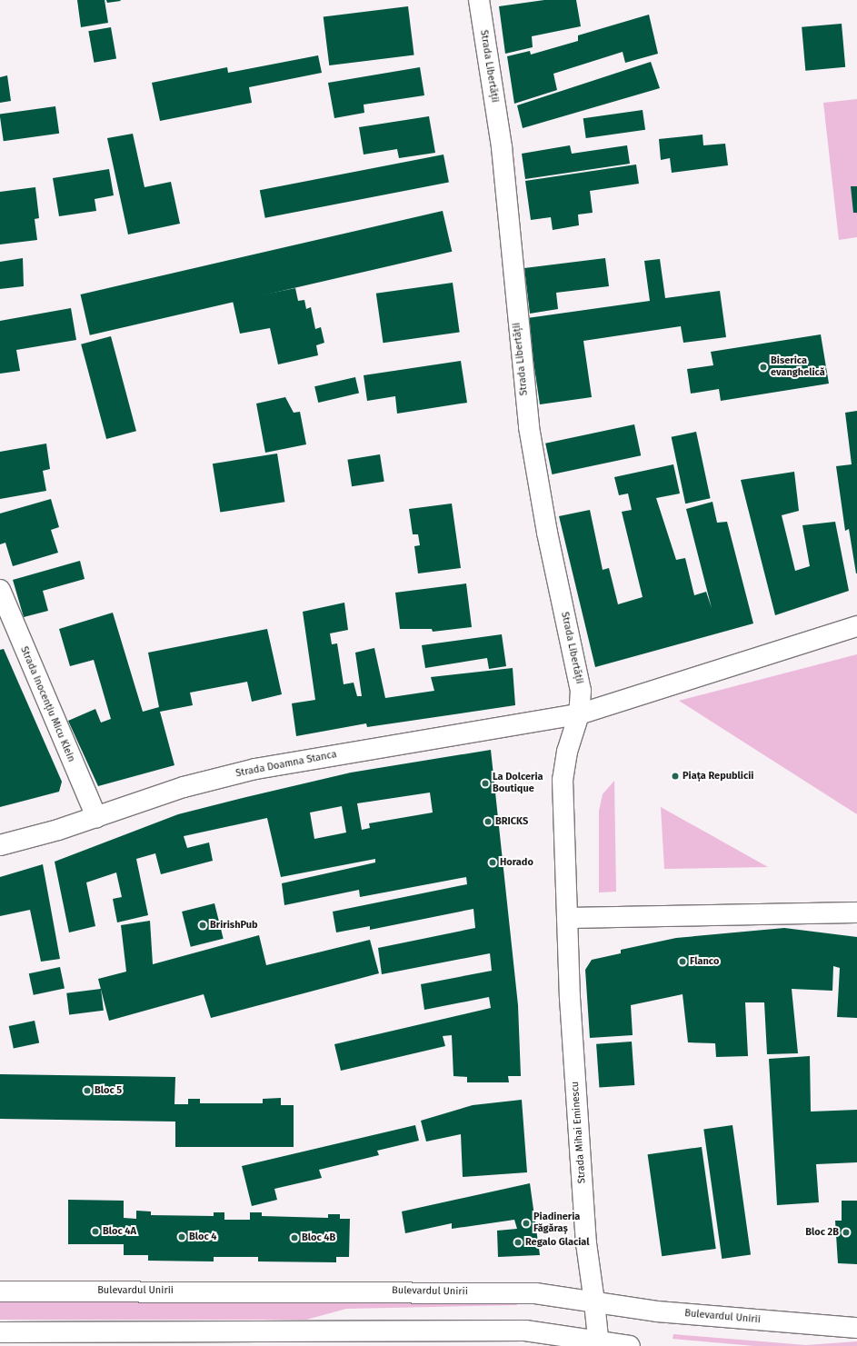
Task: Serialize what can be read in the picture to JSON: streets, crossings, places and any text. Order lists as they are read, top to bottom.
{
  "streets": {
    "street": [
      "Strada Libertății",
      "Strada Inocențiu Micu Klein",
      "Strada Doamna Stanca",
      "Strada Mihai Eminescu",
      "Bulevardul Unirii"
    ]
  },
  "crossings": [
    ["Strada Libertății", "Strada Doamna Stanca"],
    ["Strada Inocențiu Micu Klein", "Strada Doamna Stanca"],
    ["Strada Mihai Eminescu", "Bulevardul Unirii"]
  ],
  "places": [
    "Biserica evanghelică",
    "Piața Republicii",
    "La Dolceria Boutique",
    "BRICKS",
    "Horado",
    "BririshPub",
    "Flanco",
    "Bloc 5",
    "Piadineria Făgăraș",
    "Bloc 4A",
    "Bloc 2B",
    "Bloc 4",
    "Bloc 4B",
    "Regalo Glacial"
  ]
}
